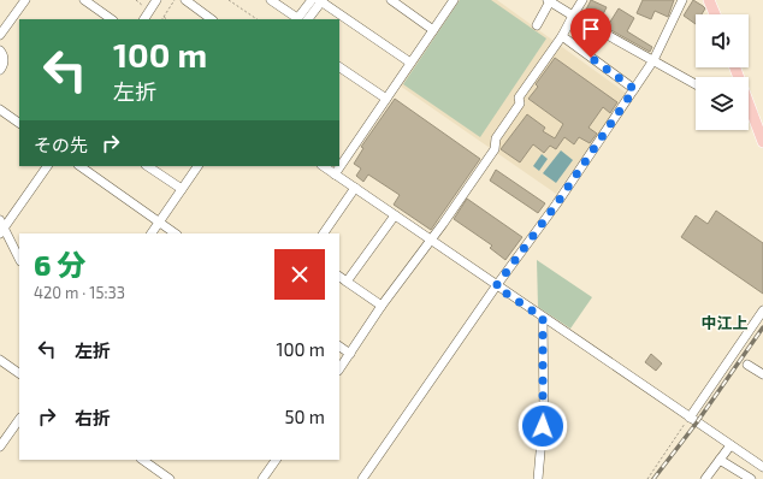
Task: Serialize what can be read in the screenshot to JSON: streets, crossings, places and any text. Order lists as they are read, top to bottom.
{
  "districts": ["中江上"],
  "page": {
    "turn": ["100 m", "左折"],
    "then": "その先",
    "heading": ["6 分", "420 m · 15:33"],
    "list": [
      {
        "name": "左折",
        "value": "100 m"
      },
      {
        "name": "右折",
        "value": "50 m"
      }
    ]
  }
}
